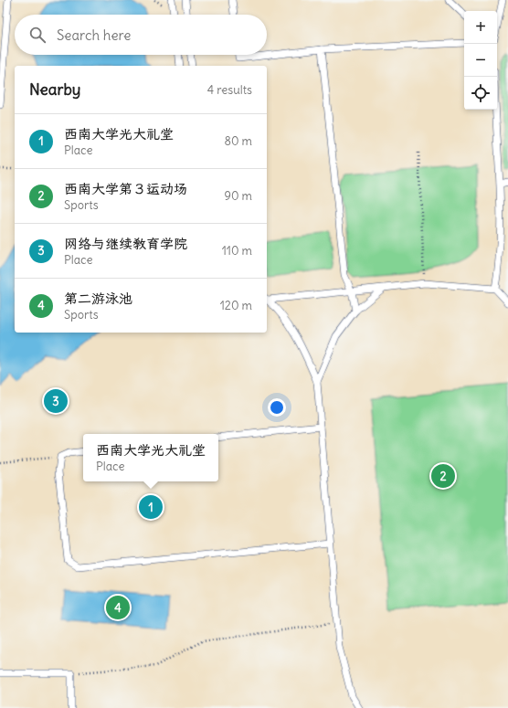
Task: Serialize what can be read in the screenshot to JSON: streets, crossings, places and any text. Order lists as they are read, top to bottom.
{
  "page": {
    "map_buttons": ["+", "−"],
    "search": "Search here",
    "heading": ["Nearby", "4 results"],
    "list": [
      {
        "mark": "1",
        "name": "西南大学光大礼堂",
        "note": "Place",
        "value": "80 m"
      },
      {
        "mark": "2",
        "name": "西南大学第３运动场",
        "note": "Sports",
        "value": "90 m"
      },
      {
        "mark": "3",
        "name": "网络与继续教育学院",
        "note": "Place",
        "value": "110 m"
      },
      {
        "mark": "4",
        "name": "第二游泳池",
        "note": "Sports",
        "value": "120 m"
      }
    ],
    "pins": [
      "3",
      "2",
      "1",
      "4"
    ],
    "popup": ["西南大学光大礼堂", "Place"]
  }
}
